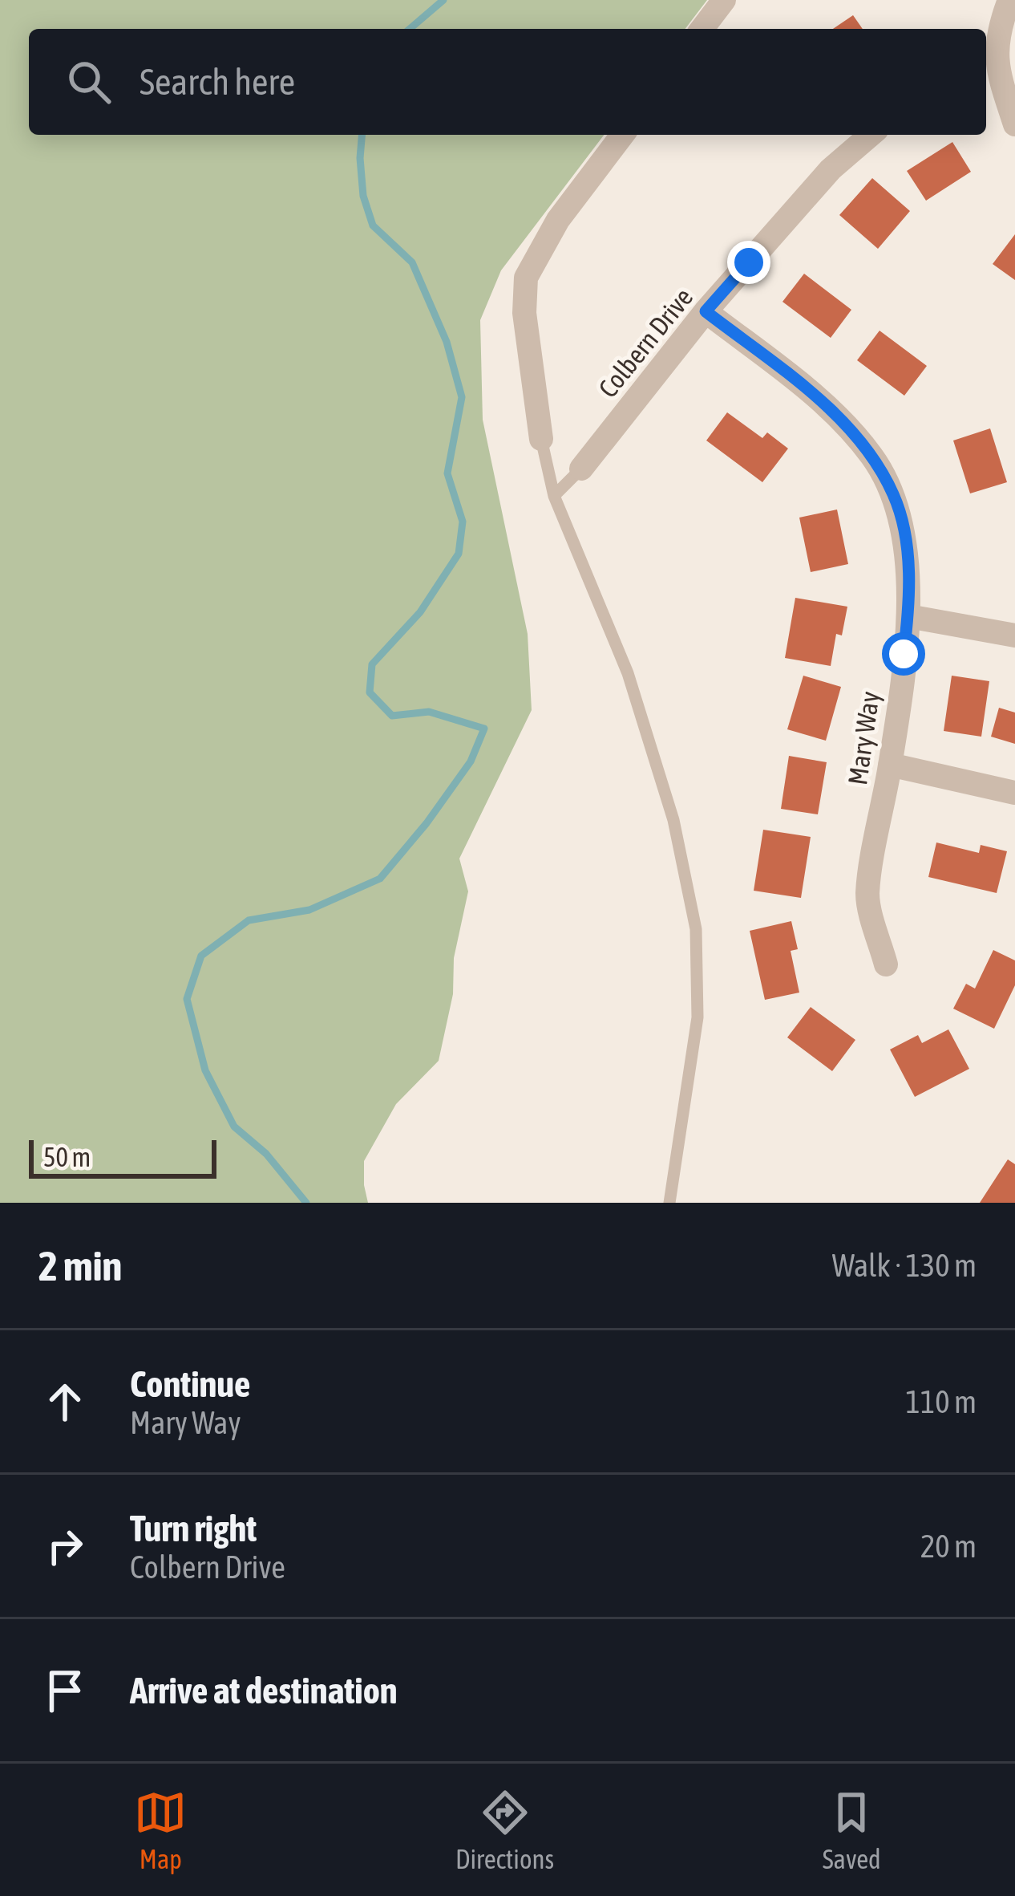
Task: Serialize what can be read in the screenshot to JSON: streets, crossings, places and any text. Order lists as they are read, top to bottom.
{
  "streets": {
    "street": ["Colbern Drive", "Mary Way"]
  },
  "crossings": [
    ["Colbern Drive", "Mary Way"]
  ],
  "scale_bar": "50 m",
  "page": {
    "search": "Search here",
    "scale": "50 m",
    "heading": ["2 min", "Walk · 130 m"],
    "list": [
      ["Continue", "Mary Way", "110 m"],
      ["Turn right", "Colbern Drive", "20 m"],
      "Arrive at destination"
    ],
    "nav": ["Map", "Directions", "Saved"]
  }
}
